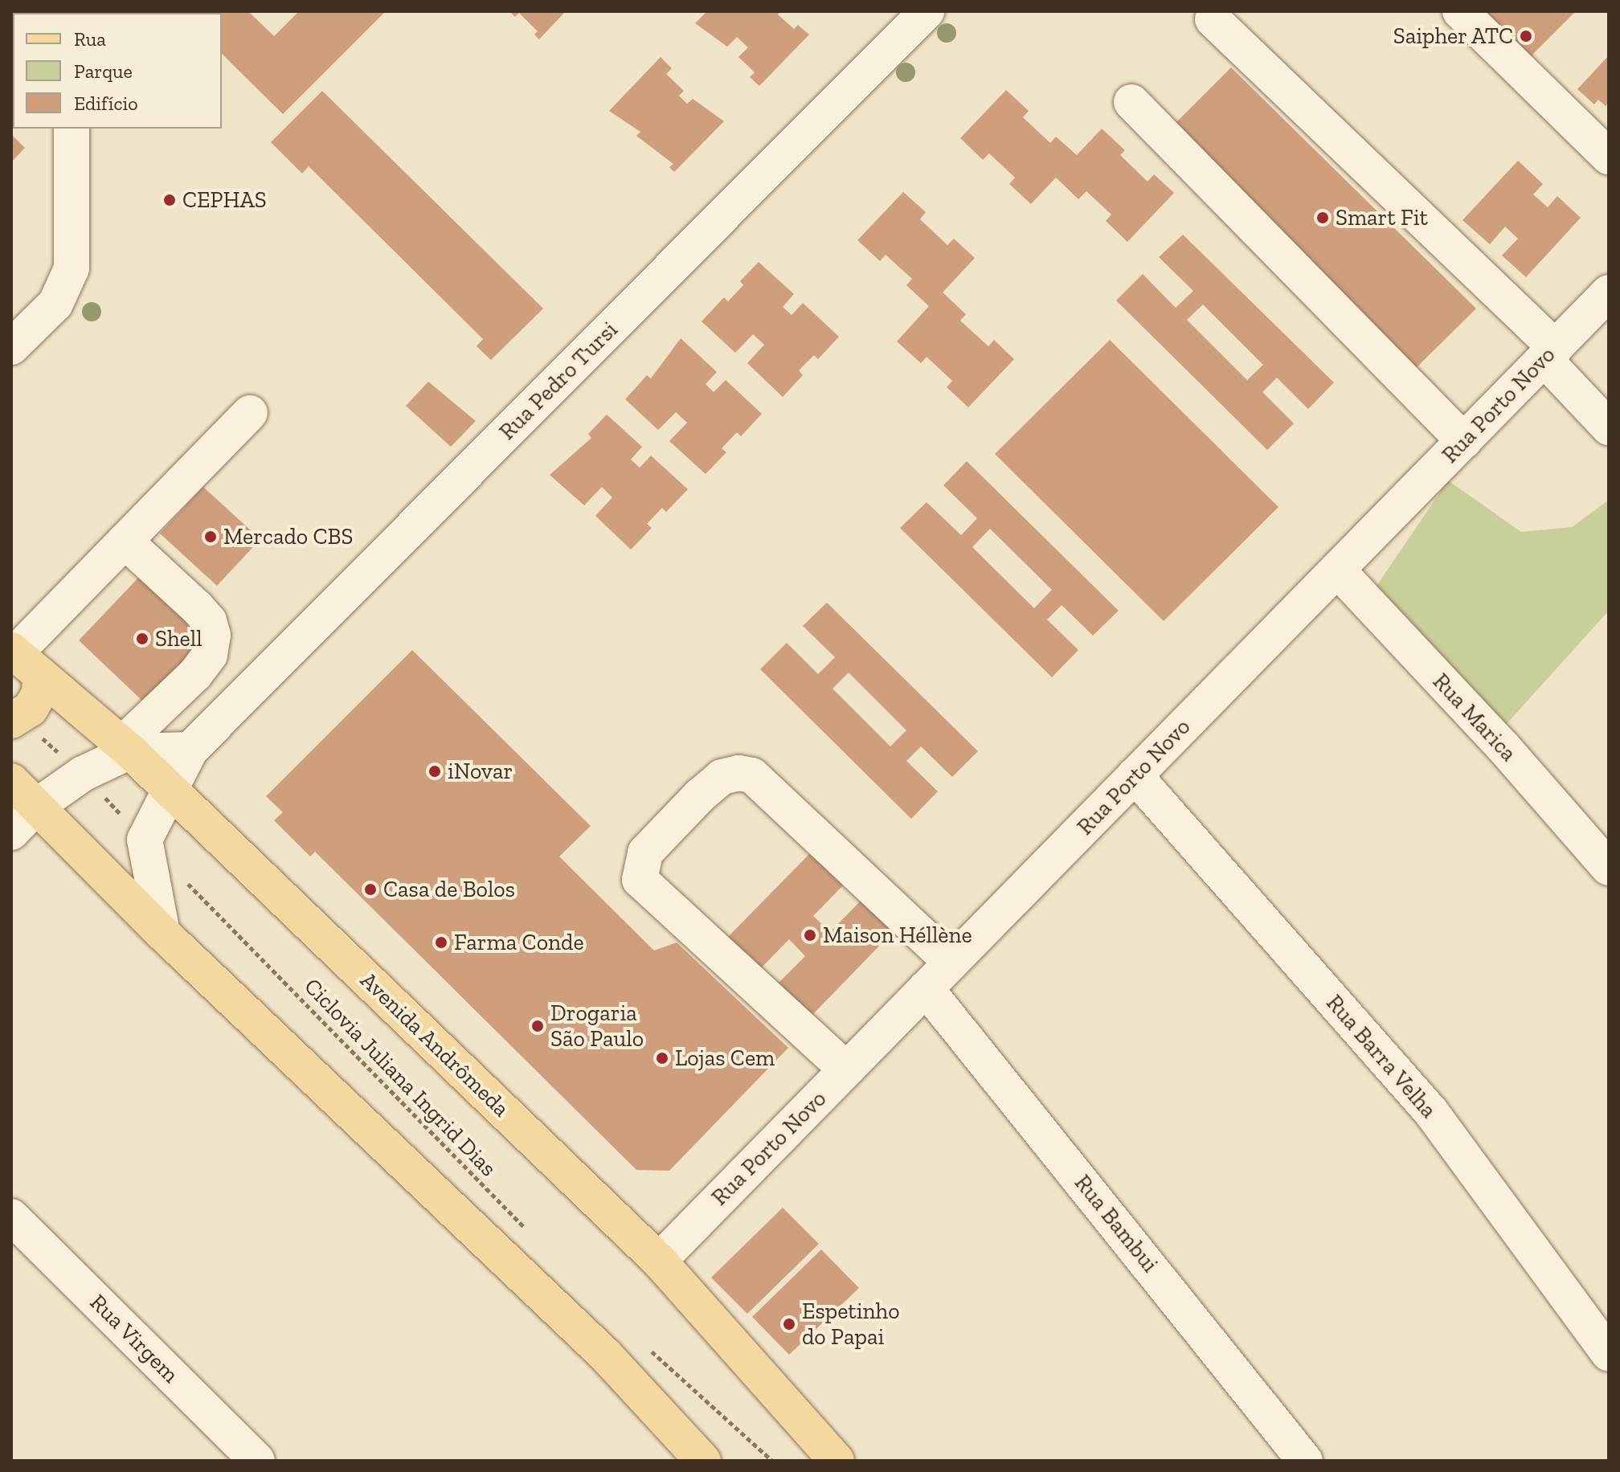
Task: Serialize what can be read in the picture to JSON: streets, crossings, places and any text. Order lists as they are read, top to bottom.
{
  "streets": {
    "main road": ["Avenida Andrômeda"],
    "street": [
      "Rua Pedro Tursi",
      "Rua Porto Novo",
      "Rua Marica",
      "Rua Barra Velha",
      "Rua Bambui",
      "Rua Virgem"
    ],
    "path": ["Ciclovia Juliana Ingrid Dias"]
  },
  "crossings": [
    ["Rua Pedro Tursi", "Avenida Andrômeda"],
    ["Rua Porto Novo", "Rua Marica"],
    ["Rua Porto Novo", "Avenida Andrômeda"],
    ["Rua Porto Novo", "Rua Barra Velha"],
    ["Rua Porto Novo", "Rua Bambui"]
  ],
  "places": [
    "Saipher ATC",
    "CEPHAS",
    "Smart Fit",
    "Mercado CBS",
    "Shell",
    "iNovar",
    "Casa de Bolos",
    "Maison Héllène",
    "Farma Conde",
    "Drogaria São Paulo",
    "Lojas Cem",
    "Espetinho do Papai"
  ],
  "legend": ["Rua", "Parque", "Edifício"]
}
